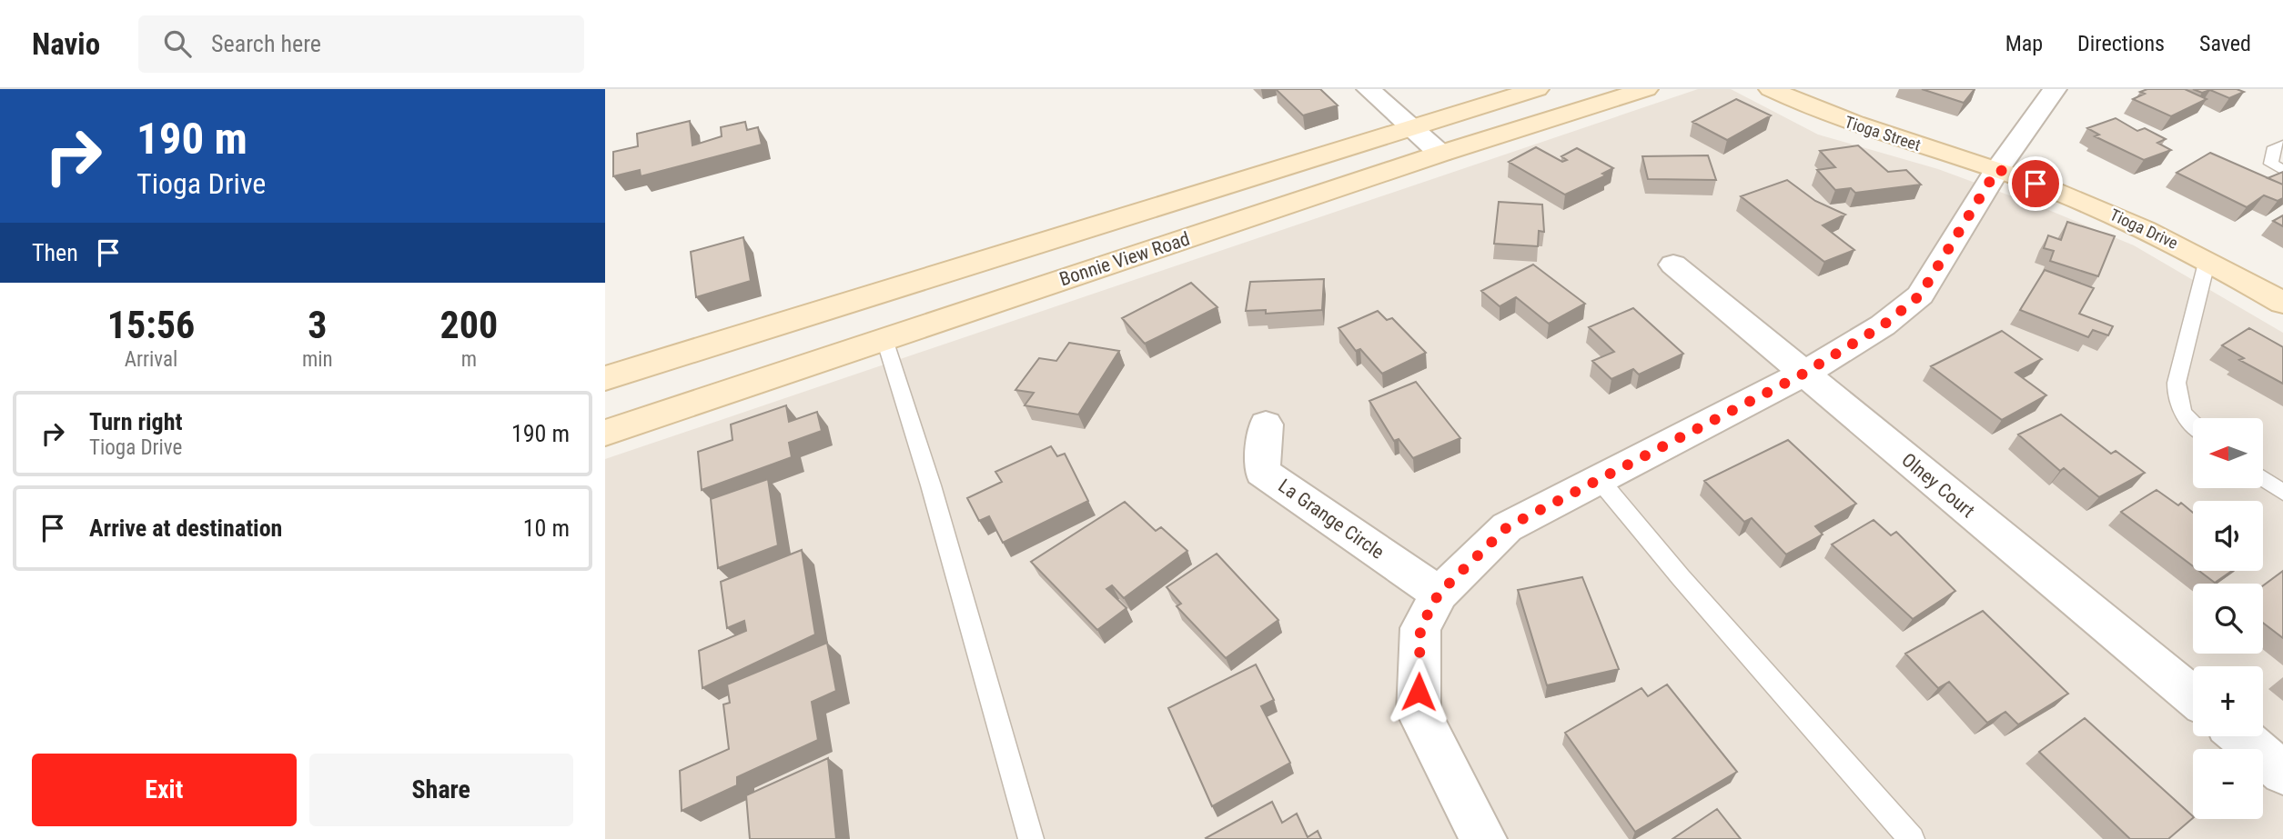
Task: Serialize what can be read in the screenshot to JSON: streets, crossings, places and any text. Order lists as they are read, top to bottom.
{
  "streets": {
    "main road": ["Tioga Street", "Tioga Drive", "Bonnie View Road"],
    "street": ["Olney Court", "La Grange Circle"]
  },
  "crossings": [
    ["Tioga Street", "Tioga Drive"]
  ],
  "north": "left",
  "page": {
    "header": "Navio",
    "search": "Search here",
    "nav": ["Map", "Directions", "Saved"],
    "turn": ["190 m", "Tioga Drive"],
    "then": "Then",
    "eta": [
      "15:56",
      "Arrival",
      "3",
      "min",
      "200",
      "m"
    ],
    "list": [
      {
        "name": "Turn right",
        "note": "Tioga Drive",
        "value": "190 m"
      },
      {
        "name": "Arrive at destination",
        "value": "10 m"
      }
    ],
    "map_buttons": ["+", "−"],
    "buttons": ["Exit", "Share"]
  }
}
